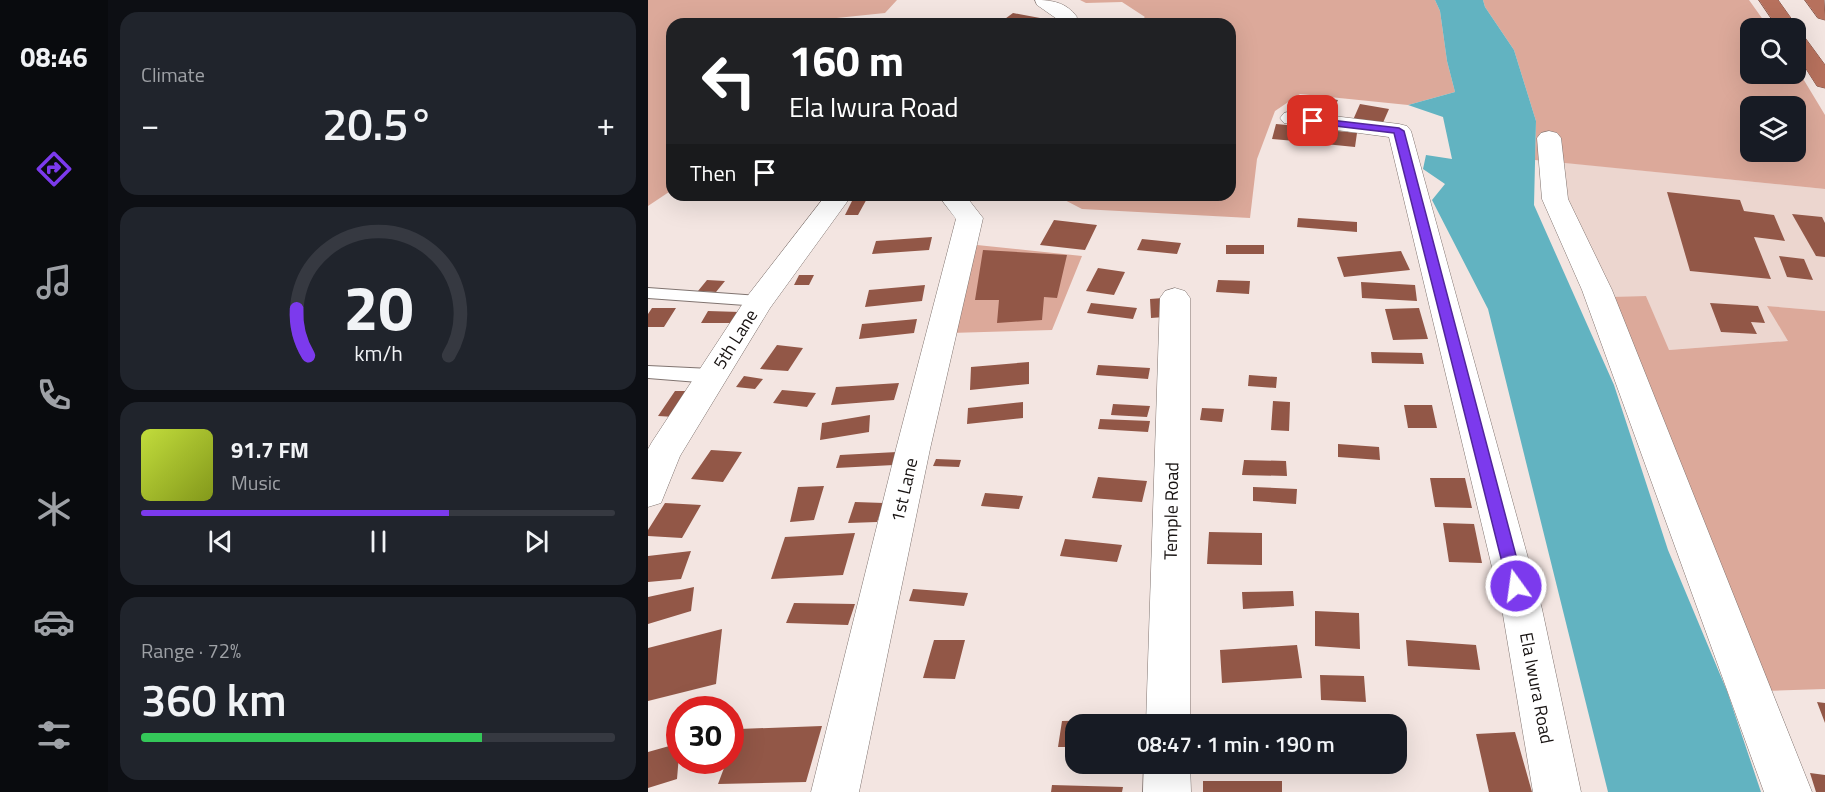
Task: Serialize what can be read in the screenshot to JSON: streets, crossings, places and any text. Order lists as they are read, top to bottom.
{
  "streets": {
    "street": [
      "5th Lane",
      "1st Lane",
      "Temple Road",
      "Ela Iwura Road"
    ]
  },
  "page": {
    "tabs": "08:46",
    "tile": [
      "Climate",
      ["Range · 72%", "360 km"]
    ],
    "turn": ["160 m", "Ela Iwura Road"],
    "heat": ["−", "20.5°", "+"],
    "then": "Then",
    "song": ["91.7 FM", "Music"],
    "limit": "30",
    "trip": "08:47 · 1 min · 190 m",
    "gauge": ["20", "km/h"]
  }
}
